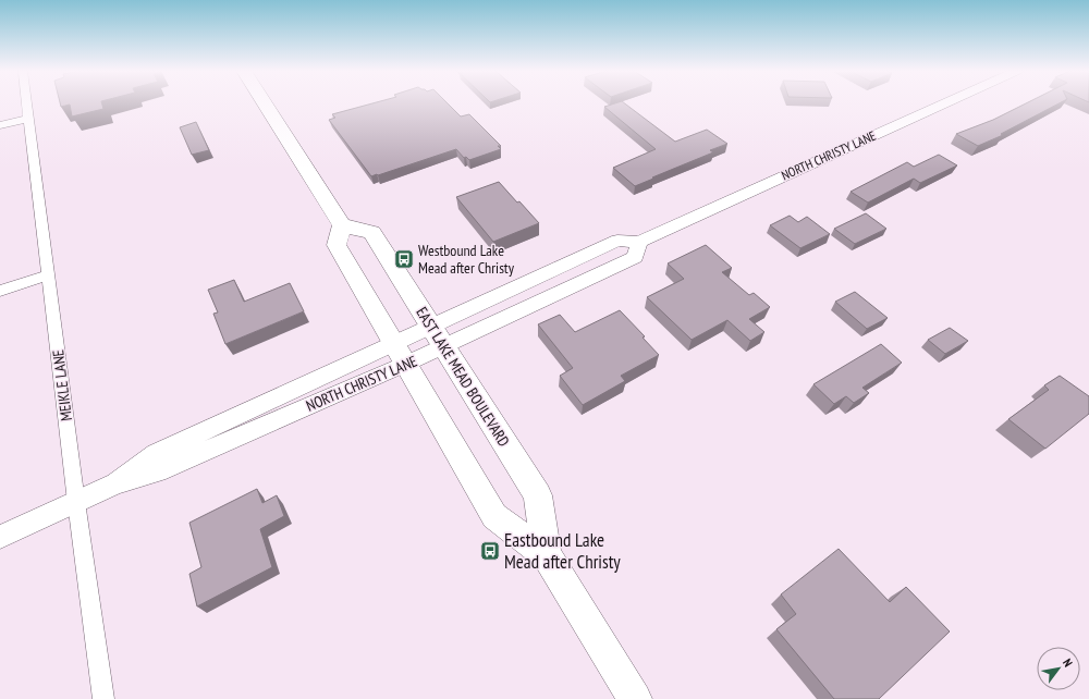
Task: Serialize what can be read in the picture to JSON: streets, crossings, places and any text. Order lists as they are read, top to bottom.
{
  "streets": {
    "main road": ["EAST LAKE MEAD BOULEVARD"],
    "street": ["NORTH CHRISTY LANE", "MEIKLE LANE"]
  },
  "crossings": [
    ["NORTH CHRISTY LANE", "EAST LAKE MEAD BOULEVARD"],
    ["NORTH CHRISTY LANE", "MEIKLE LANE"]
  ],
  "places": {
    "bus stop": ["Westbound Lake Mead after Christy", "Eastbound Lake Mead after Christy"]
  },
  "north": "top right"
}
